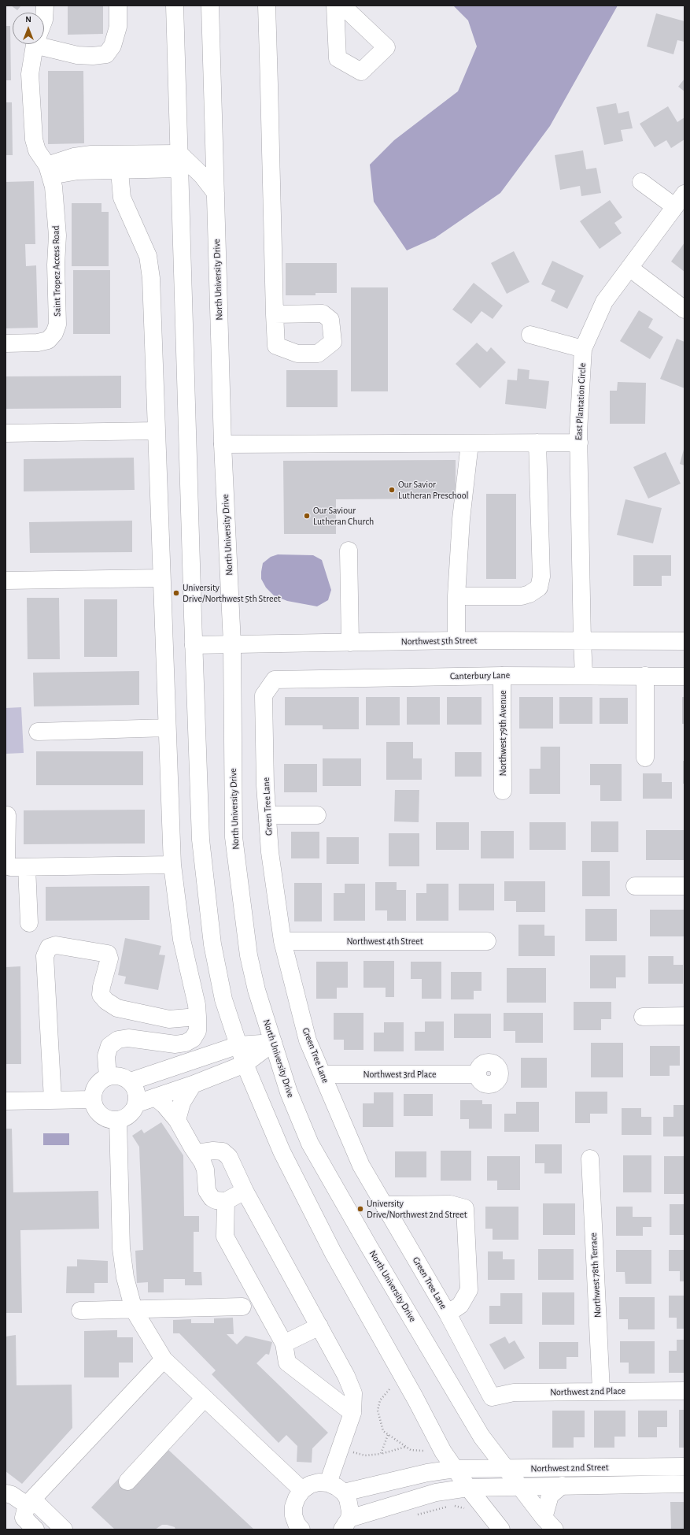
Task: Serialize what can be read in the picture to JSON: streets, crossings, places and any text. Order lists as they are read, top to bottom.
{
  "streets": {
    "street": [
      "Saint Tropez Access Road",
      "North University Drive",
      "East Plantation Circle",
      "Northwest 5th Street",
      "Canterbury Lane",
      "Northwest 79th Avenue",
      "Green Tree Lane",
      "Northwest 4th Street",
      "Northwest 3rd Place",
      "Northwest 78th Terrace",
      "Northwest 2nd Place",
      "Northwest 2nd Street"
    ]
  },
  "crossings": [
    ["North University Drive", "Northwest 5th Street"],
    ["North University Drive", "Northwest 2nd Street"],
    ["East Plantation Circle", "Northwest 5th Street"],
    ["Canterbury Lane", "Northwest 79th Avenue"],
    ["Canterbury Lane", "Green Tree Lane"],
    ["Green Tree Lane", "Northwest 4th Street"],
    ["Green Tree Lane", "Northwest 3rd Place"],
    ["Green Tree Lane", "Northwest 2nd Place"],
    ["Northwest 78th Terrace", "Northwest 2nd Place"]
  ],
  "places": [
    "Our Savior Lutheran Preschool",
    "Our Saviour Lutheran Church",
    "University Drive/Northwest 5th Street",
    "University Drive/Northwest 2nd Street"
  ],
  "north": "top"
}
